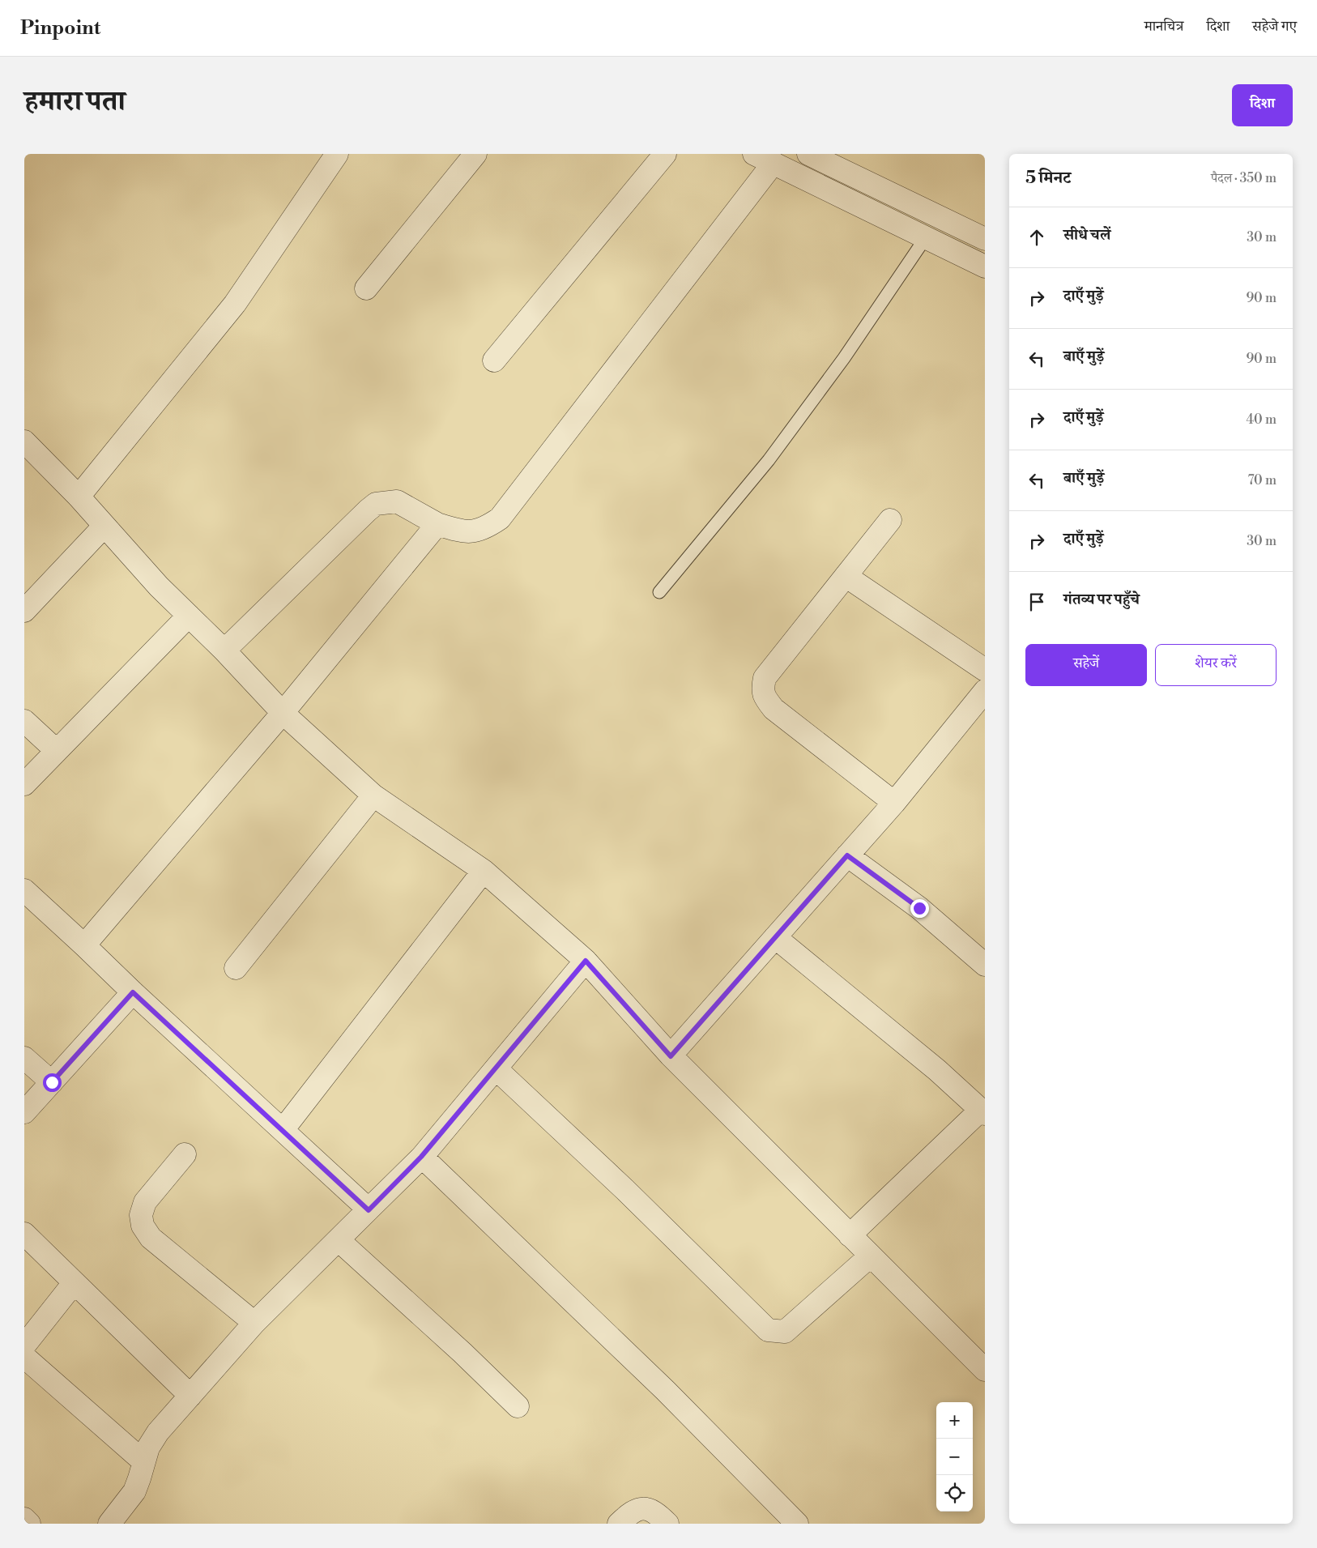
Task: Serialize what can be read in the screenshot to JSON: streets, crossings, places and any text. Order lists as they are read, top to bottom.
{
  "page": {
    "header": "Pinpoint",
    "nav": ["मानचित्र", "दिशा", "सहेजे गए"],
    "title": "हमारा पता",
    "buttons": [
      "दिशा",
      ["सहेजें", "शेयर करें"]
    ],
    "heading": ["5 मिनट", "पैदल · 350 m"],
    "list": [
      ["सीधे चलें", "30 m"],
      ["दाएँ मुड़ें", "90 m"],
      ["बाएँ मुड़ें", "90 m"],
      ["दाएँ मुड़ें", "40 m"],
      ["बाएँ मुड़ें", "70 m"],
      ["दाएँ मुड़ें", "30 m"],
      "गंतव्य पर पहुँचे"
    ],
    "map_buttons": ["+", "−"]
  }
}
